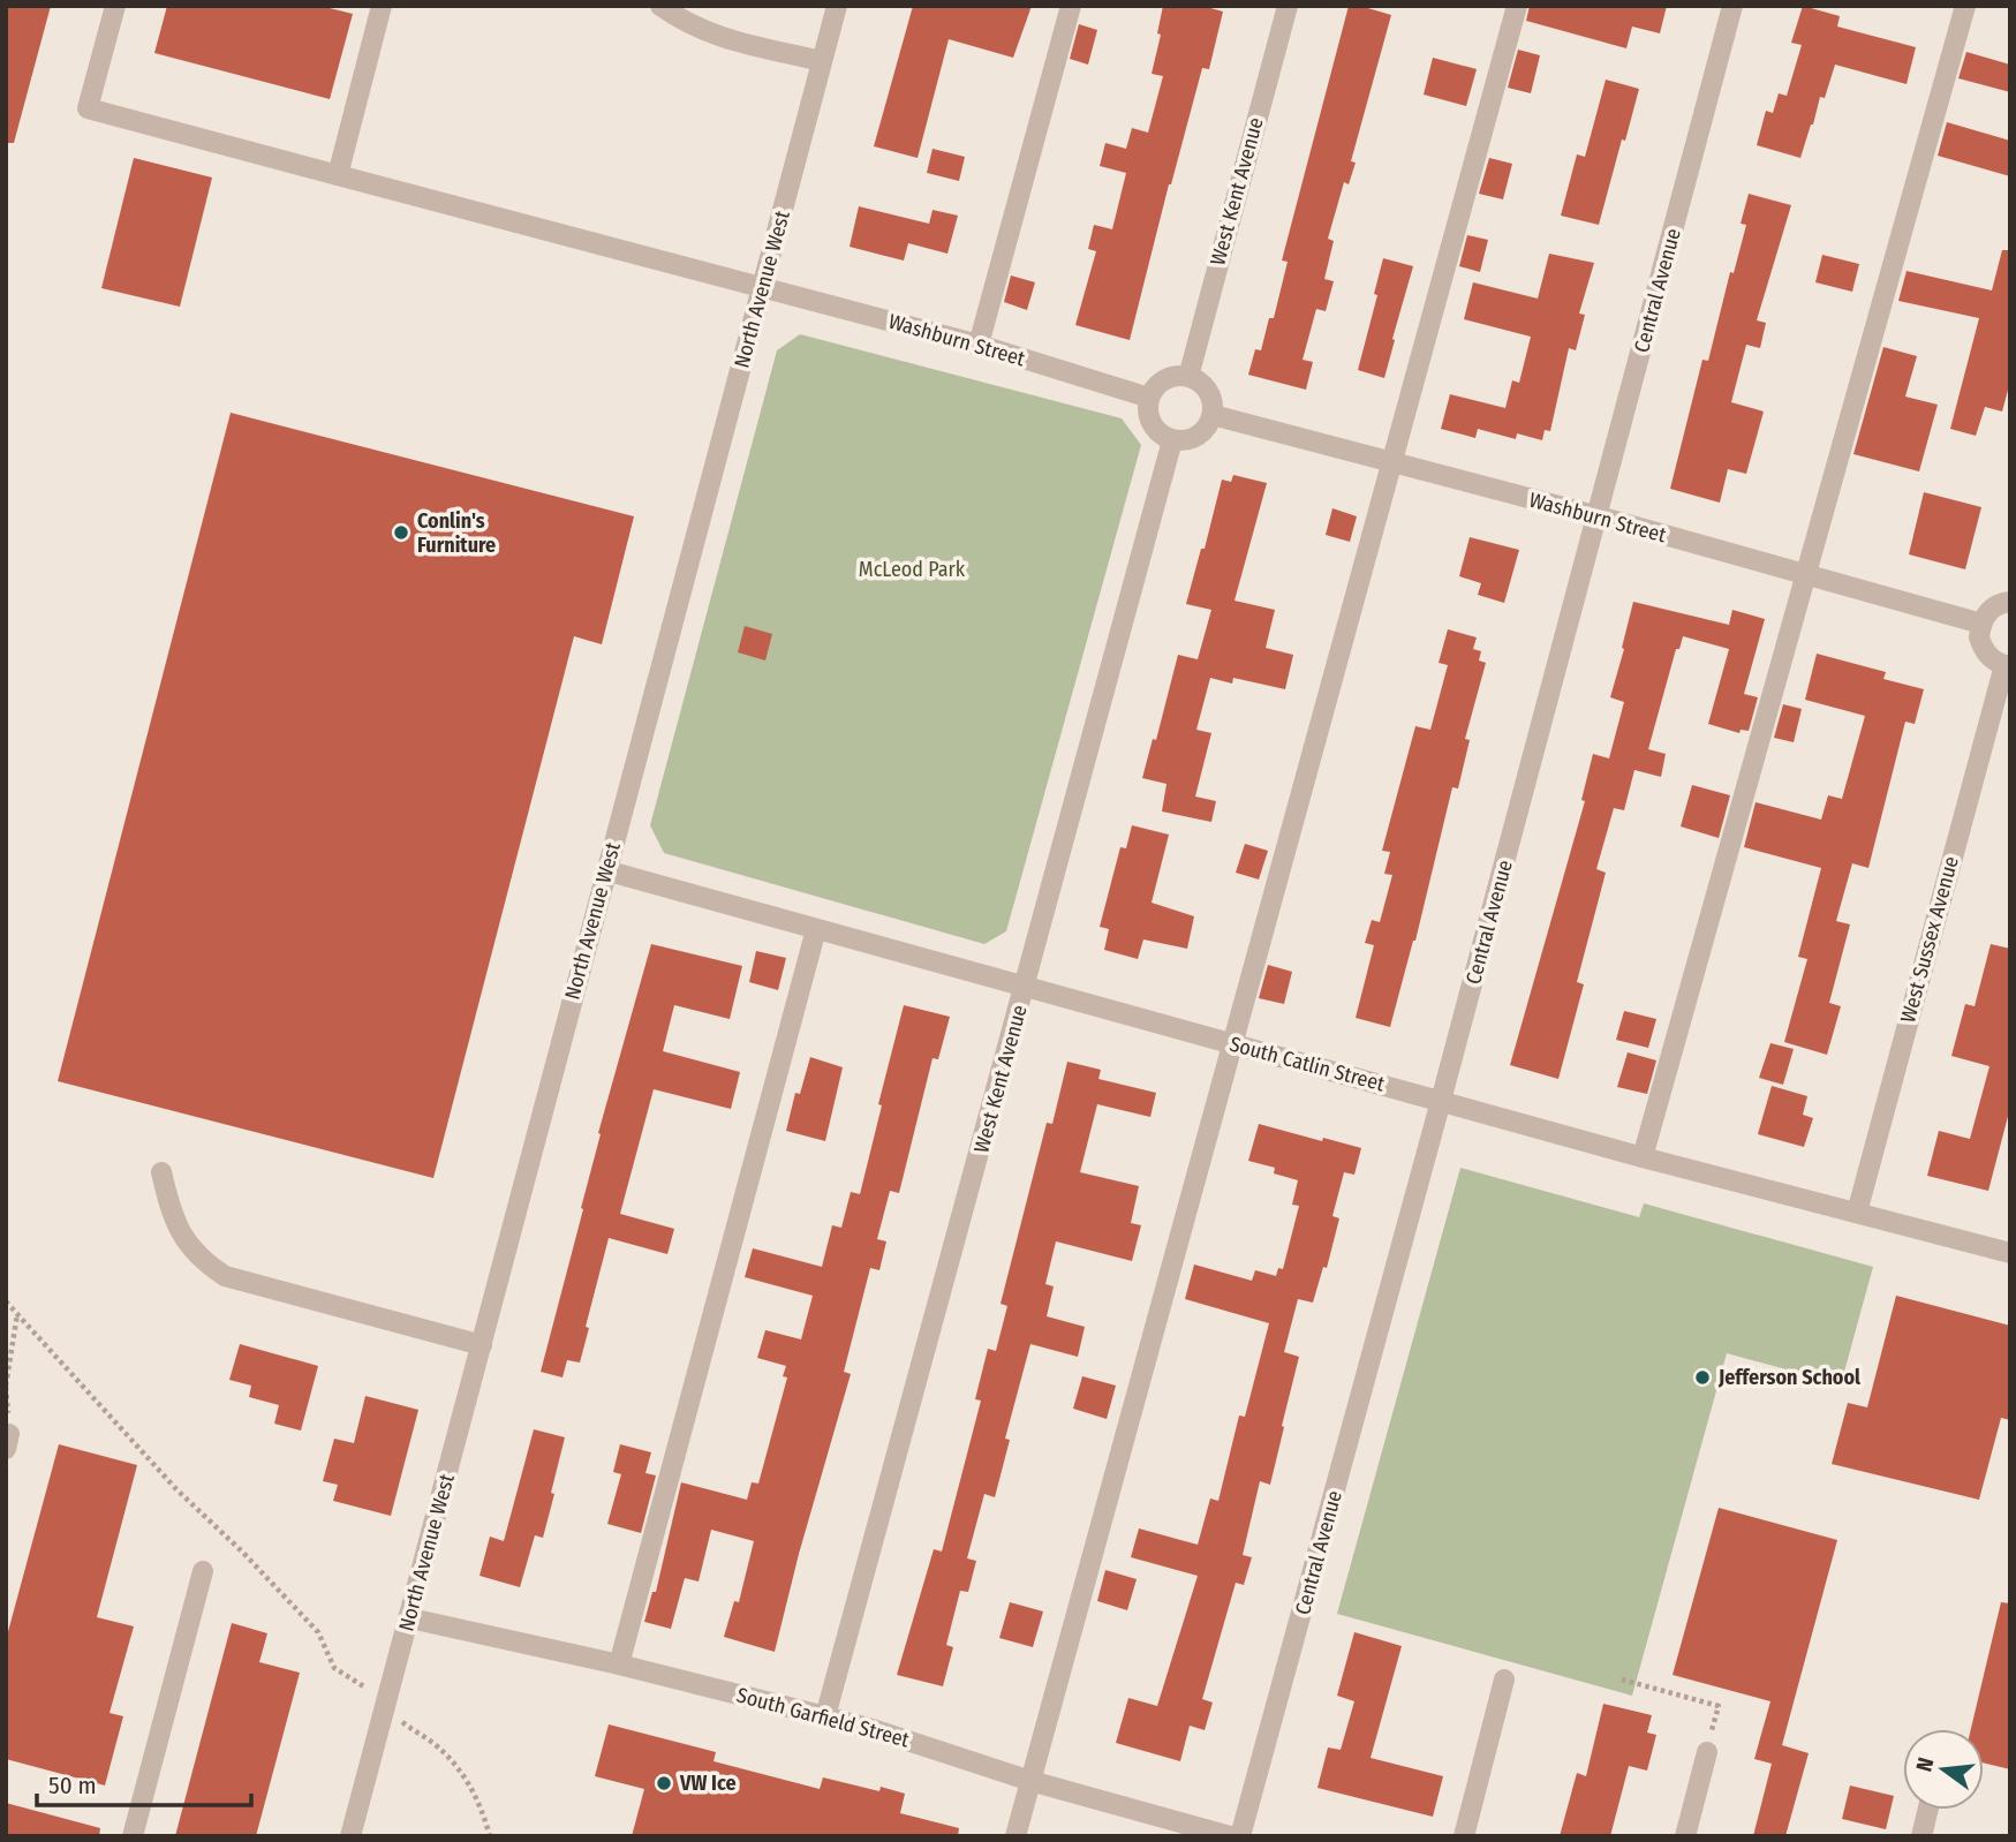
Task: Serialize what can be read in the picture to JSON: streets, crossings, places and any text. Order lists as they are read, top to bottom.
{
  "streets": {
    "street": [
      "West Kent Avenue",
      "North Avenue West",
      "Central Avenue",
      "Washburn Street",
      "West Sussex Avenue",
      "South Catlin Street",
      "South Garfield Street"
    ]
  },
  "crossings": [
    ["West Kent Avenue", "Washburn Street"],
    ["West Kent Avenue", "South Catlin Street"],
    ["West Kent Avenue", "South Garfield Street"],
    ["North Avenue West", "Washburn Street"],
    ["North Avenue West", "South Catlin Street"],
    ["North Avenue West", "South Garfield Street"],
    ["Central Avenue", "Washburn Street"],
    ["Central Avenue", "South Catlin Street"],
    ["West Sussex Avenue", "South Catlin Street"]
  ],
  "parks": ["McLeod Park"],
  "places": ["Conlin's Furniture", "Jefferson School", "VW Ice"],
  "scale_bar": "50 m",
  "north": "left"
}
